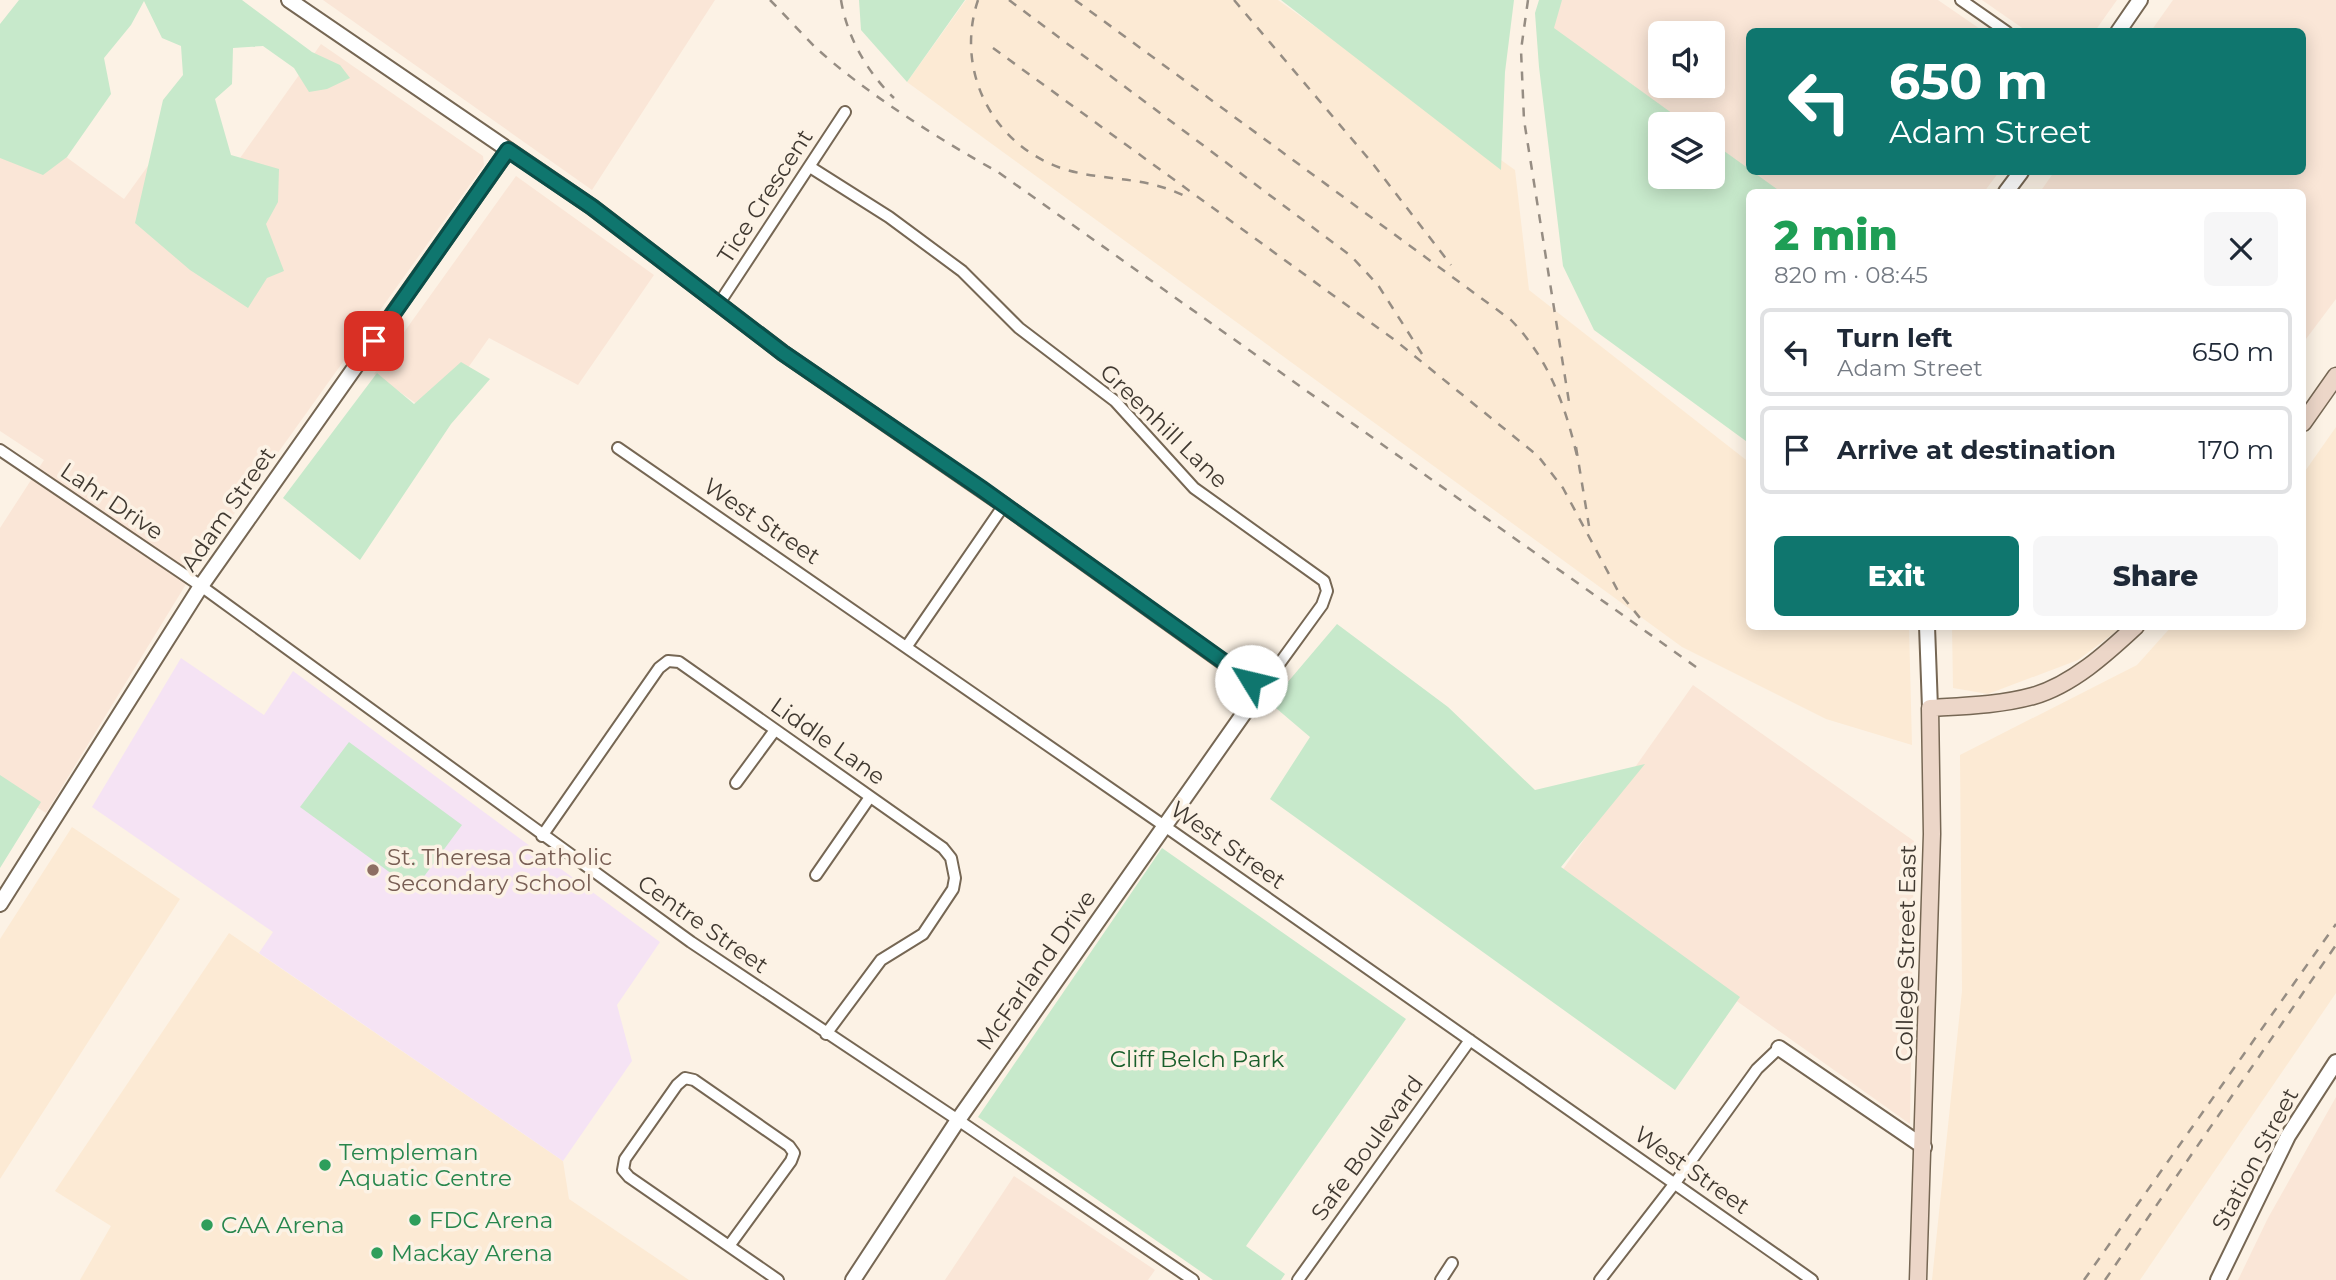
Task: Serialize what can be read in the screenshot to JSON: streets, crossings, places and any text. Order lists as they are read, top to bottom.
{
  "streets": {
    "main road": ["College Street East"],
    "street": [
      "Tice Crescent",
      "Greenhill Lane",
      "Lahr Drive",
      "Adam Street",
      "West Street",
      "Liddle Lane",
      "Centre Street",
      "McFarland Drive",
      "Safe Boulevard",
      "Station Street"
    ]
  },
  "crossings": [
    ["Tice Crescent", "Greenhill Lane"],
    ["Greenhill Lane", "McFarland Drive"],
    ["Lahr Drive", "Adam Street"],
    ["Lahr Drive", "Centre Street"],
    ["Adam Street", "Centre Street"],
    ["West Street", "McFarland Drive"],
    ["West Street", "Safe Boulevard"],
    ["Liddle Lane", "Centre Street"],
    ["Centre Street", "McFarland Drive"]
  ],
  "parks": ["Cliff Belch Park"],
  "places": [
    "St. Theresa Catholic Secondary School",
    "Templeman Aquatic Centre",
    "FDC Arena",
    "CAA Arena",
    "Mackay Arena"
  ],
  "page": {
    "turn": ["650 m", "Adam Street"],
    "heading": ["2 min", "820 m · 08:45"],
    "list": [
      {
        "name": "Turn left",
        "note": "Adam Street",
        "value": "650 m"
      },
      {
        "name": "Arrive at destination",
        "value": "170 m"
      }
    ],
    "buttons": ["Exit", "Share"]
  }
}
